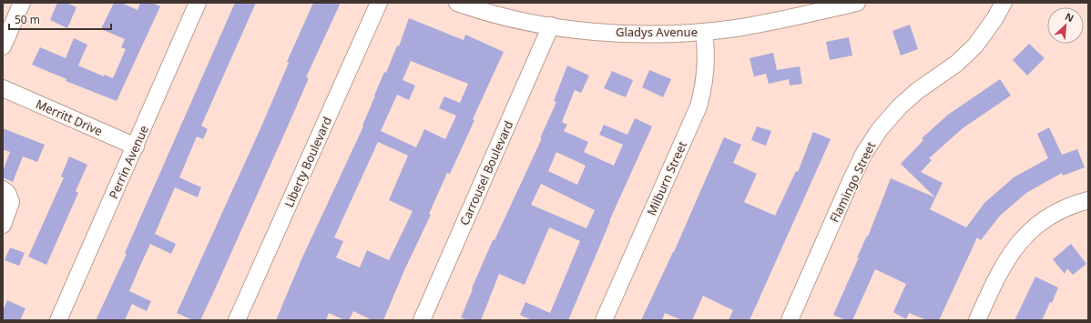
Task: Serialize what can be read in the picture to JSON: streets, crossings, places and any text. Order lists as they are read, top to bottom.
{
  "streets": {
    "street": [
      "Gladys Avenue",
      "Merritt Drive",
      "Perrin Avenue",
      "Liberty Boulevard",
      "Carrousel Boulevard",
      "Milburn Street",
      "Flamingo Street"
    ]
  },
  "crossings": [
    ["Gladys Avenue", "Carrousel Boulevard"],
    ["Gladys Avenue", "Milburn Street"],
    ["Merritt Drive", "Perrin Avenue"]
  ],
  "scale_bar": "50 m",
  "north": "top right"
}
